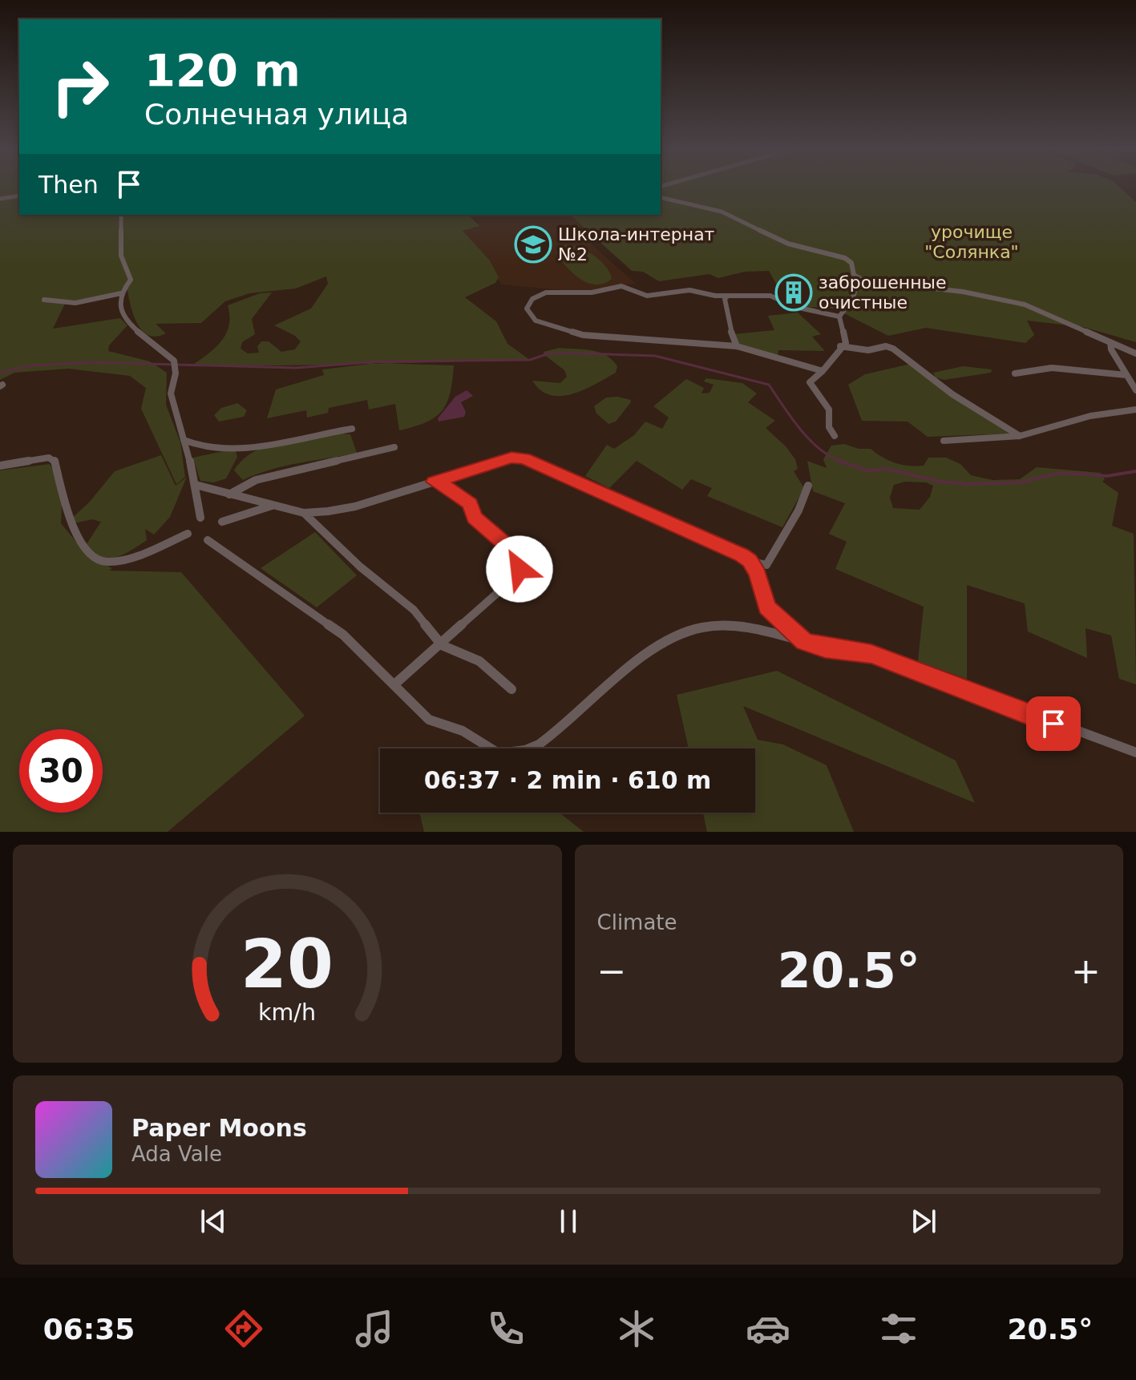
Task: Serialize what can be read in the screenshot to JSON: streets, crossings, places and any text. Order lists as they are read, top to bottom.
{
  "parks": ["урочище \"Солянка\""],
  "places": {
    "school or university": ["Школа-интернат №2"],
    "building": ["заброшенные очистные"]
  },
  "page": {
    "turn": ["120 m", "Солнечная улица"],
    "then": "Then",
    "limit": "30",
    "trip": "06:37 · 2 min · 610 m",
    "tile": "Climate",
    "heat": ["−", "20.5°", "+"],
    "song": ["Paper Moons", "Ada Vale"],
    "tabs": ["06:35", "20.5°"],
    "gauge": ["20", "km/h"]
  }
}
